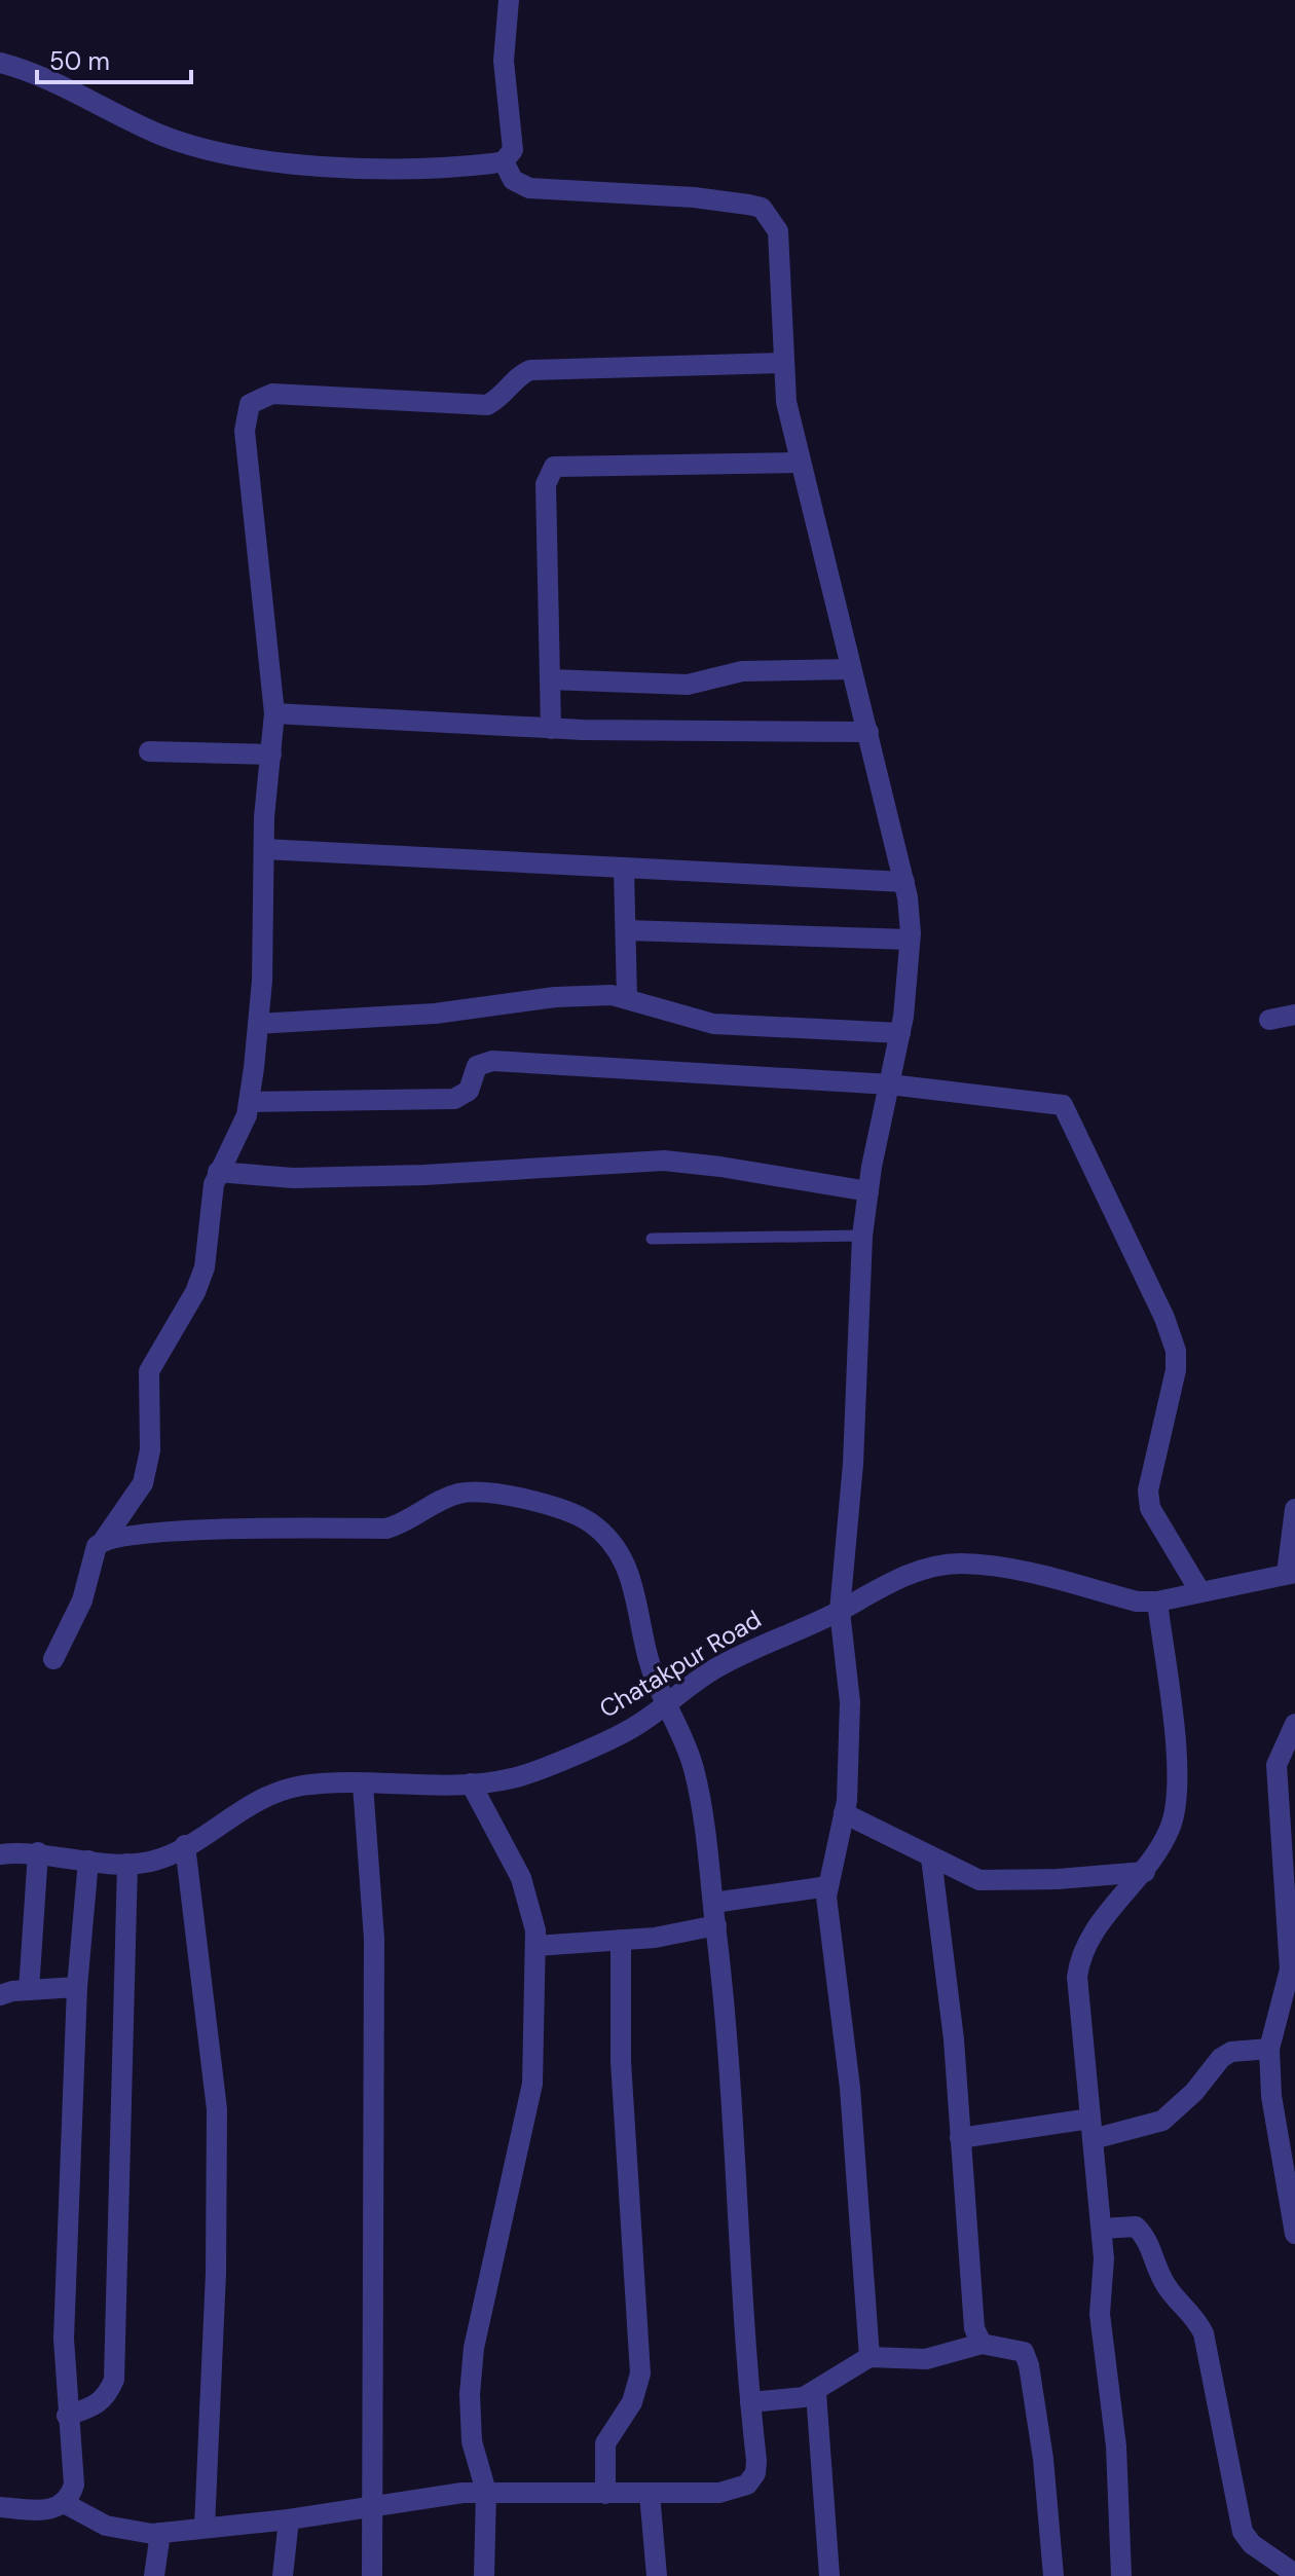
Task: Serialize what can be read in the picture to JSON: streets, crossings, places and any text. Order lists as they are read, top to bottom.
{
  "streets": {
    "street": ["Chatakpur Road"]
  },
  "scale_bar": "50 m"
}
